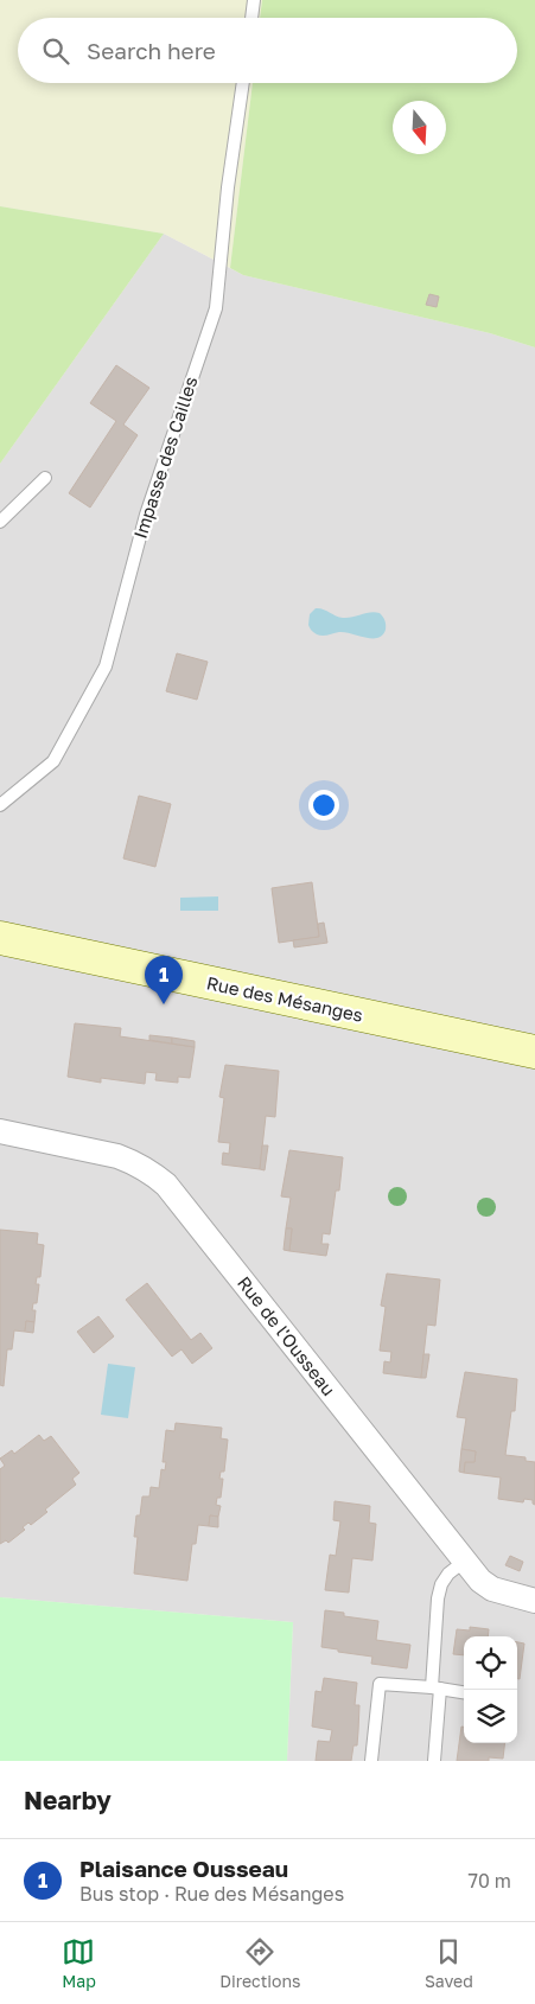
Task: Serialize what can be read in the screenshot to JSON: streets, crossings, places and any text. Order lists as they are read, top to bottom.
{
  "streets": {
    "main road": ["Rue des Mésanges"],
    "street": ["Rue de l'Ousseau"],
    "lane": ["Impasse des Cailles"]
  },
  "north": "bottom",
  "page": {
    "search": "Search here",
    "pins": "1",
    "heading": "Nearby",
    "list": [
      {
        "mark": "1",
        "name": "Plaisance Ousseau",
        "note": "Bus stop · Rue des Mésanges",
        "value": "70 m"
      }
    ],
    "nav": ["Map", "Directions", "Saved"]
  }
}
